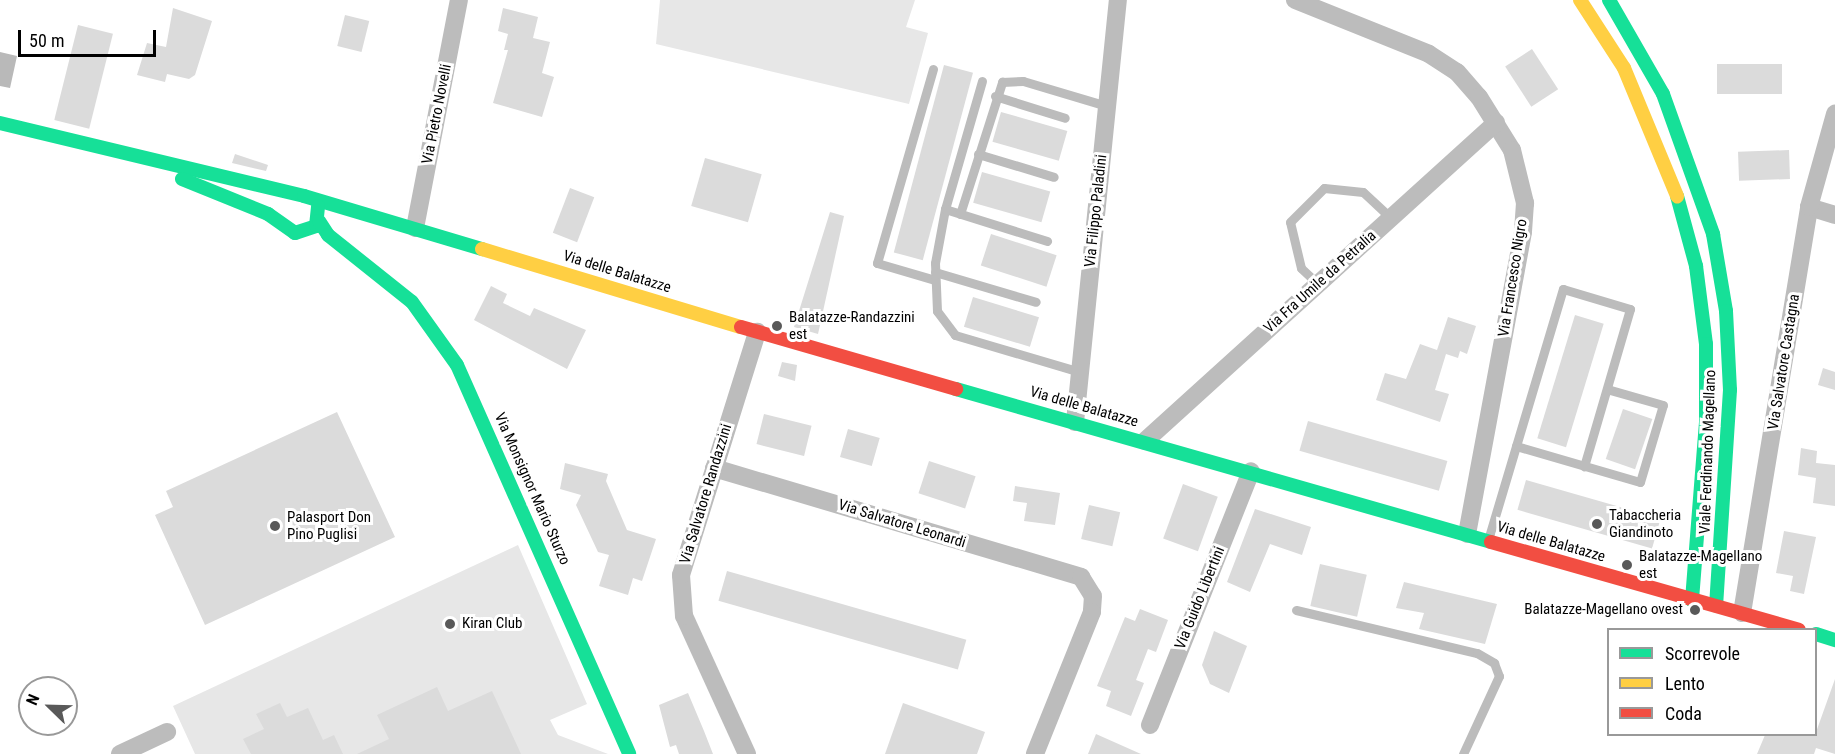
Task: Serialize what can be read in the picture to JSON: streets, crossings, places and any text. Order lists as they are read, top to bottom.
{
  "streets": {
    "street": [
      "Via Pietro Novelli",
      "Via Filippo Paladini",
      "Via delle Balatazze",
      "Via Francesco Nigro",
      "Via Fra Umile da Petralia",
      "Via Salvatore Castagna",
      "Viale Ferdinando Magellano",
      "Via Monsignor Mario Sturzo",
      "Via Salvatore Randazzini",
      "Via Salvatore Leonardi",
      "Via Guido Libertini"
    ]
  },
  "crossings": [
    ["Via Pietro Novelli", "Via delle Balatazze"],
    ["Via Filippo Paladini", "Via delle Balatazze"],
    ["Via delle Balatazze", "Via Francesco Nigro"],
    ["Via delle Balatazze", "Via Fra Umile da Petralia"],
    ["Via delle Balatazze", "Via Salvatore Castagna"],
    ["Via delle Balatazze", "Viale Ferdinando Magellano"],
    ["Via delle Balatazze", "Via Salvatore Randazzini"],
    ["Via delle Balatazze", "Via Guido Libertini"],
    ["Via Francesco Nigro", "Via Fra Umile da Petralia"],
    ["Via Salvatore Randazzini", "Via Salvatore Leonardi"]
  ],
  "places": [
    "Balatazze-Randazzini est",
    "Tabaccheria Giandinoto",
    "Palasport Don Pino Puglisi",
    "Balatazze-Magellano est",
    "Balatazze-Magellano ovest",
    "Kiran Club"
  ],
  "legend": ["Scorrevole", "Lento", "Coda"],
  "scale_bar": "50 m",
  "north": "top left"
}
